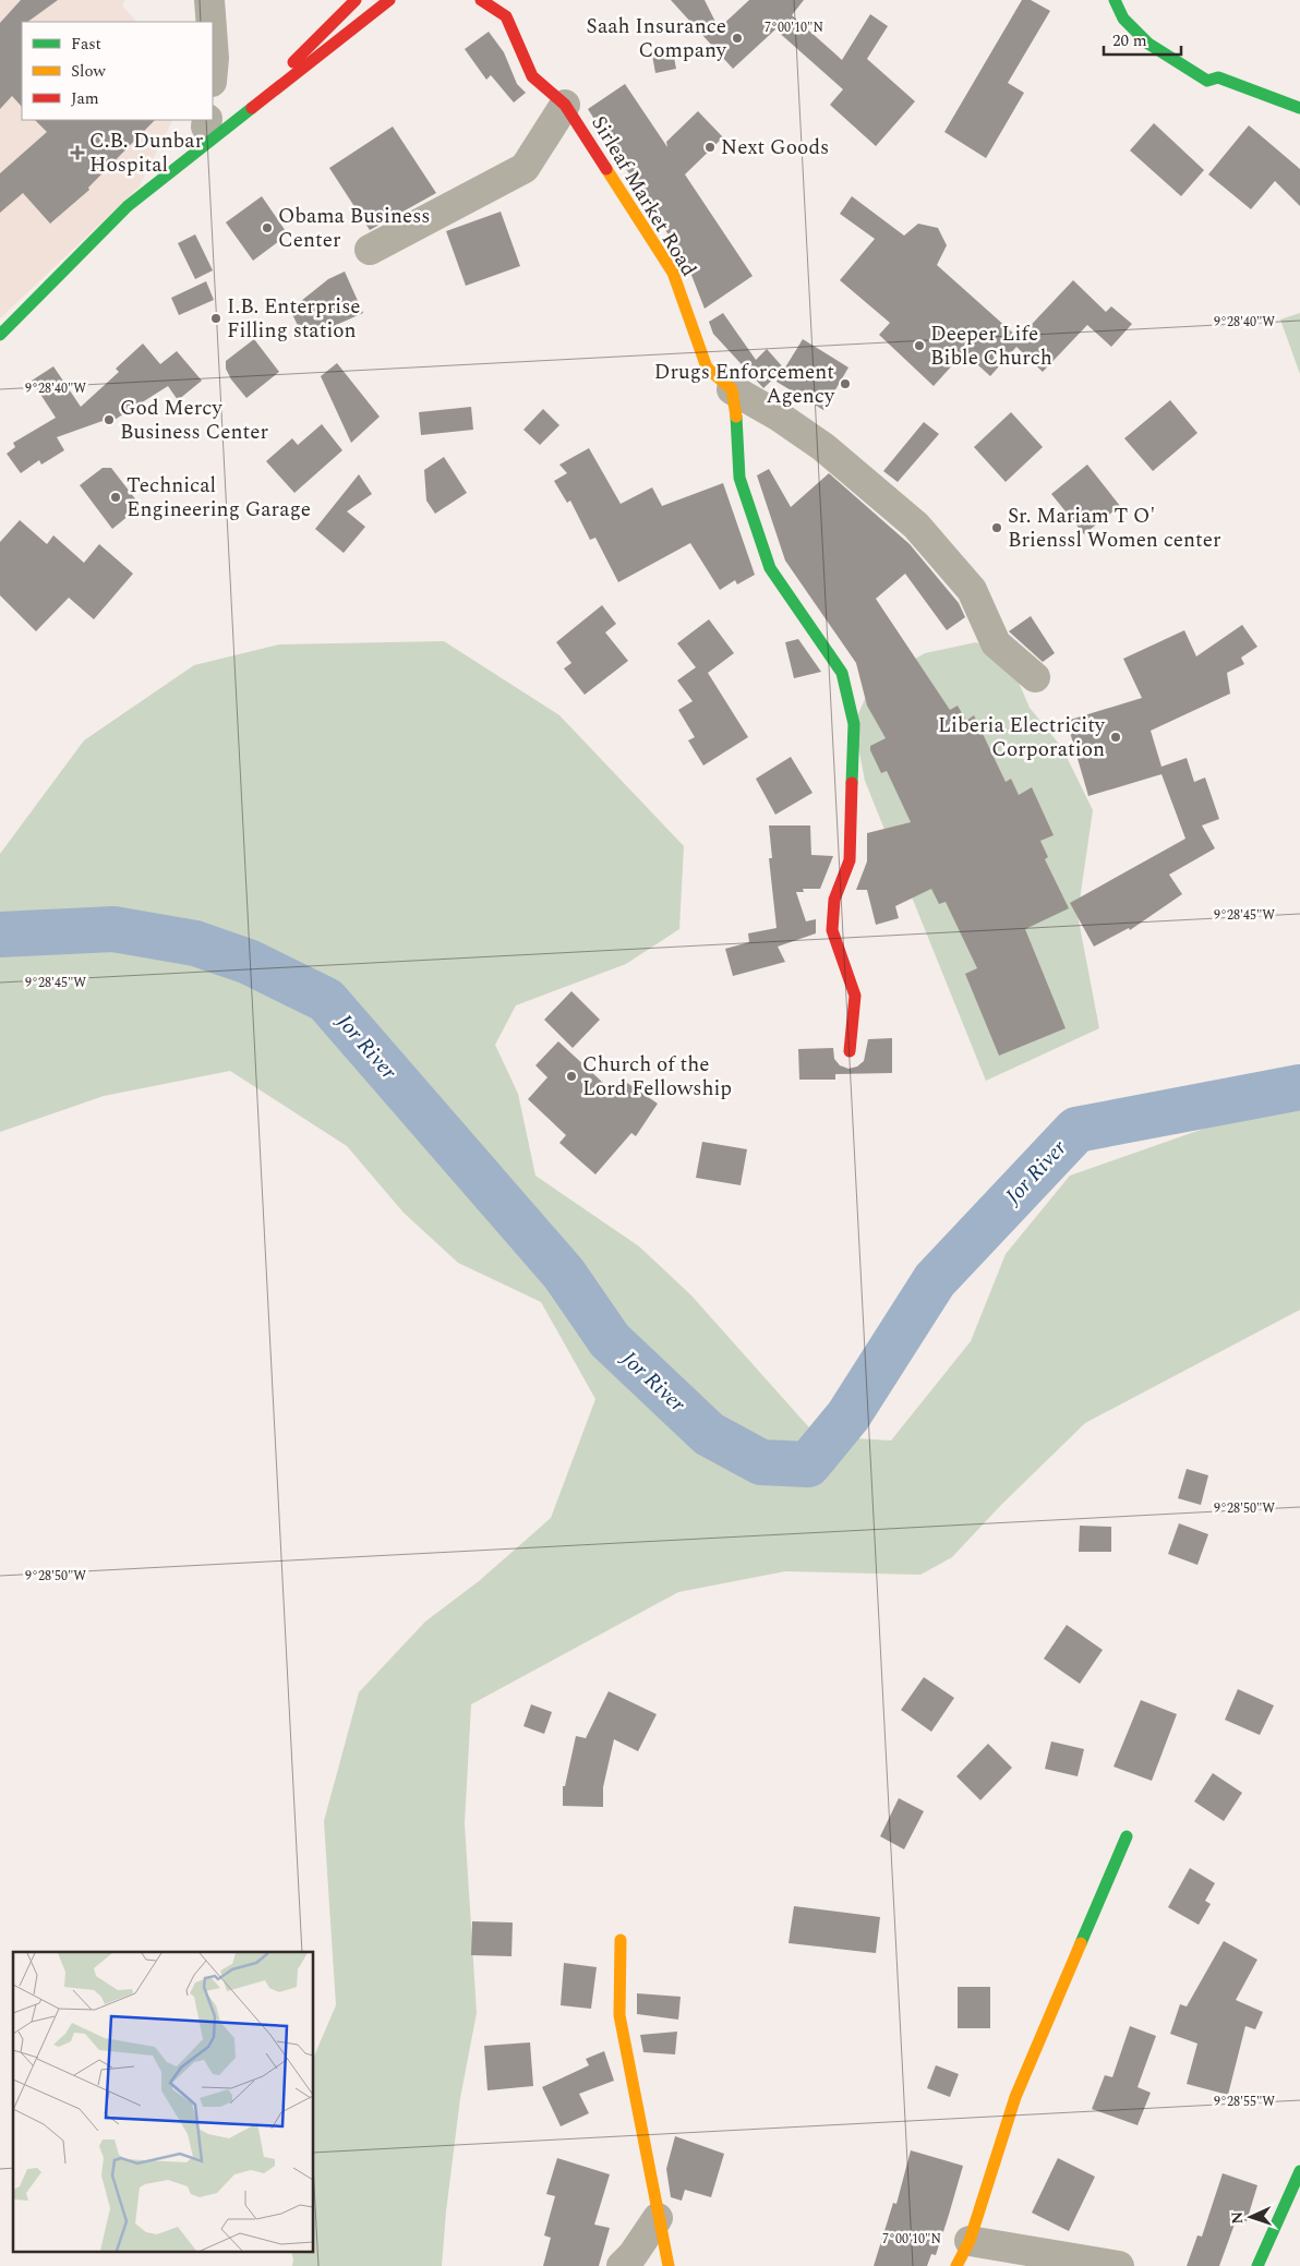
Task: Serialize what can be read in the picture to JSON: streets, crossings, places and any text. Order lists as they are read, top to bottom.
{
  "streets": {
    "main road": ["Sirleaf Market Road"]
  },
  "water": ["Jor River"],
  "places": {
    "other": [
      "Saah Insurance Company",
      "Next Goods",
      "Obama Business Center",
      "I.B. Enterprise Filling station",
      "Deeper Life Bible Church",
      "Drugs Enforcement Agency",
      "God Mercy Business Center",
      "Technical Engineering Garage",
      "Sr. Mariam T O' Brienssl Women center",
      "Liberia Electricity Corporation",
      "Church of the Lord Fellowship"
    ],
    "health": ["C.B. Dunbar Hospital"]
  },
  "legend": ["Fast", "Slow", "Jam"],
  "scale_bar": "20 m",
  "north": "left",
  "coordinates": [
    "7°00'10\"N",
    "9°28'40\"W",
    "9°28'45\"W",
    "9°28'50\"W",
    "9°28'55\"W"
  ]
}
